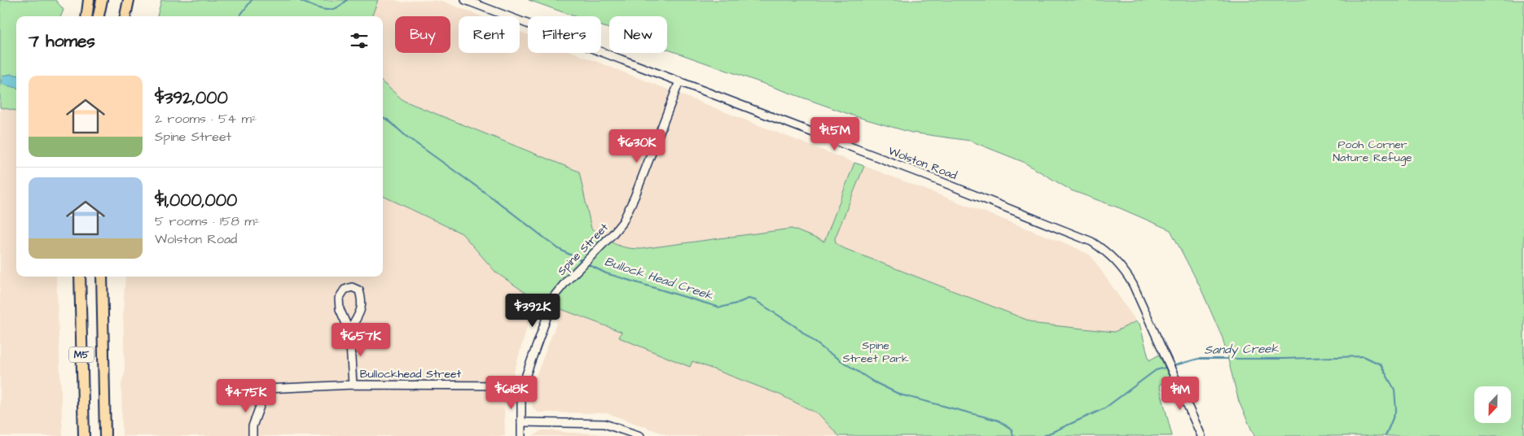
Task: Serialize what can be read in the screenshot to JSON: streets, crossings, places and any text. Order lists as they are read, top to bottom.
{
  "streets": {
    "highway": ["M5"],
    "street": ["Wolston Road", "Spine Street", "Bullockhead Street"]
  },
  "crossings": [
    ["Wolston Road", "Spine Street"],
    ["Spine Street", "Bullockhead Street"]
  ],
  "water": ["Bullock Head Creek", "Sandy Creek"],
  "parks": ["Pooh Corner Nature Refuge", "Spine Street Park"],
  "north": "bottom",
  "page": {
    "chip": [
      "Buy",
      "Rent",
      "Filters",
      "New"
    ],
    "heading": "7 homes",
    "list": [
      {
        "name": "$392,000",
        "note": "2 rooms · 54 m² · Spine Street"
      },
      {
        "name": "$1,000,000",
        "note": "5 rooms · 158 m² · Wolston Road"
      }
    ],
    "price": [
      "$1.5M",
      "$630K",
      "$392K",
      "$657K",
      "$618K",
      "$1M",
      "$475K"
    ]
  }
}
